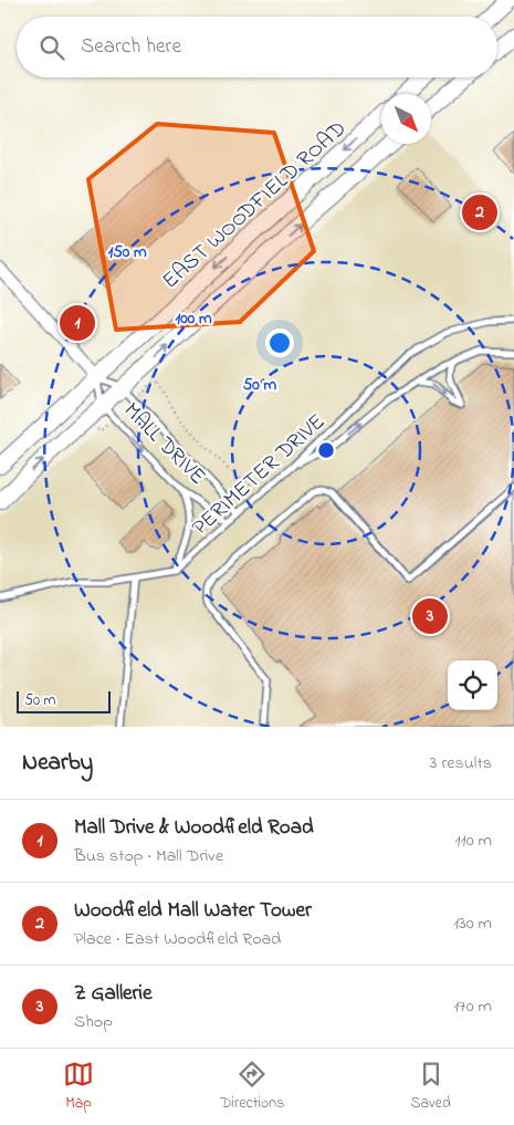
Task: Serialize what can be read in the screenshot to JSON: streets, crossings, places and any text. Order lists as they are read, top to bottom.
{
  "streets": {
    "street": ["EAST WOODFIELD ROAD", "MALL DRIVE"],
    "lane": ["PERIMETER DRIVE"]
  },
  "crossings": [
    ["EAST WOODFIELD ROAD", "MALL DRIVE"],
    ["MALL DRIVE", "PERIMETER DRIVE"]
  ],
  "scale_bar": "50 m",
  "north": "bottom right",
  "page": {
    "search": "Search here",
    "pins": ["2", "1", "3"],
    "scale": "50 m",
    "heading": ["Nearby", "3 results"],
    "list": [
      {
        "mark": "1",
        "name": "Mall Drive & Woodfield Road",
        "note": "Bus stop · Mall Drive",
        "value": "110 m"
      },
      {
        "mark": "2",
        "name": "Woodfield Mall Water Tower",
        "note": "Place · East Woodfield Road",
        "value": "130 m"
      },
      {
        "mark": "3",
        "name": "Z Gallerie",
        "note": "Shop",
        "value": "170 m"
      }
    ],
    "nav": ["Map", "Directions", "Saved"]
  },
  "rings": ["150 m", "100 m", "50 m"]
}
